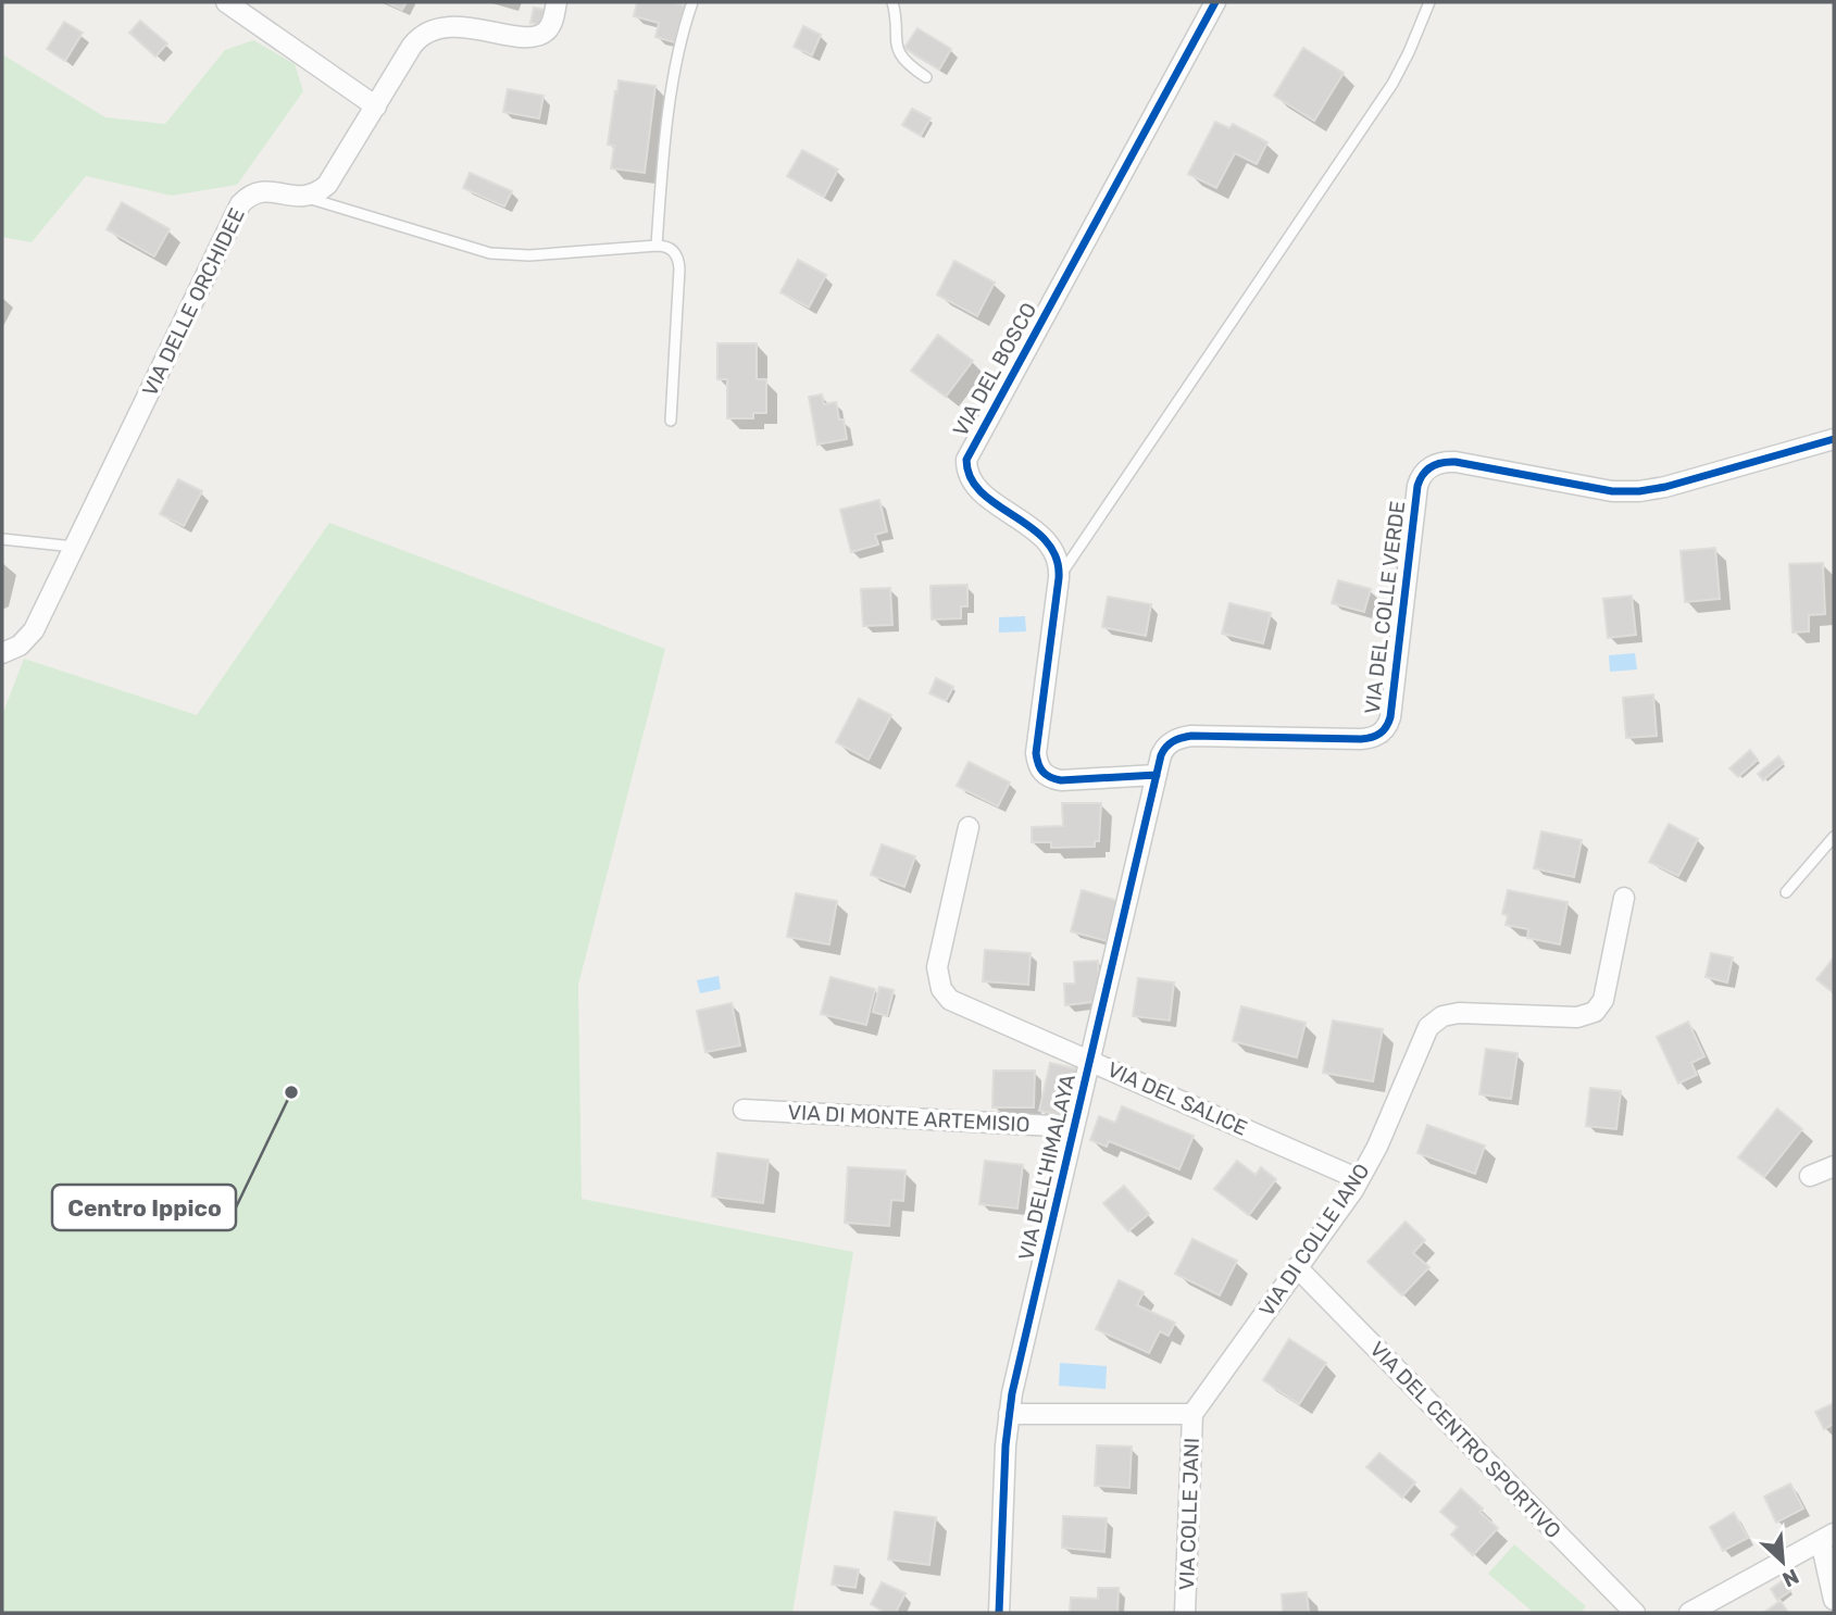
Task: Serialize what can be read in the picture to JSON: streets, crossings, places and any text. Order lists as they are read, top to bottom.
{
  "streets": {
    "street": [
      "VIA DELLE ORCHIDEE",
      "VIA DEL BOSCO",
      "VIA DEL COLLE VERDE",
      "VIA DEL SALICE",
      "VIA DI MONTE ARTEMISIO",
      "VIA DELL'HIMALAYA",
      "VIA DI COLLE IANO",
      "VIA DEL CENTRO SPORTIVO",
      "VIA COLLE JANI"
    ]
  },
  "crossings": [
    ["VIA DEL BOSCO", "VIA DELL'HIMALAYA"],
    ["VIA DEL COLLE VERDE", "VIA DELL'HIMALAYA"],
    ["VIA DEL SALICE", "VIA DELL'HIMALAYA"],
    ["VIA DEL SALICE", "VIA DI COLLE IANO"],
    ["VIA DI MONTE ARTEMISIO", "VIA DELL'HIMALAYA"],
    ["VIA DI COLLE IANO", "VIA DEL CENTRO SPORTIVO"],
    ["VIA DI COLLE IANO", "VIA COLLE JANI"]
  ],
  "places": ["Centro Ippico"],
  "north": "bottom right"
}
